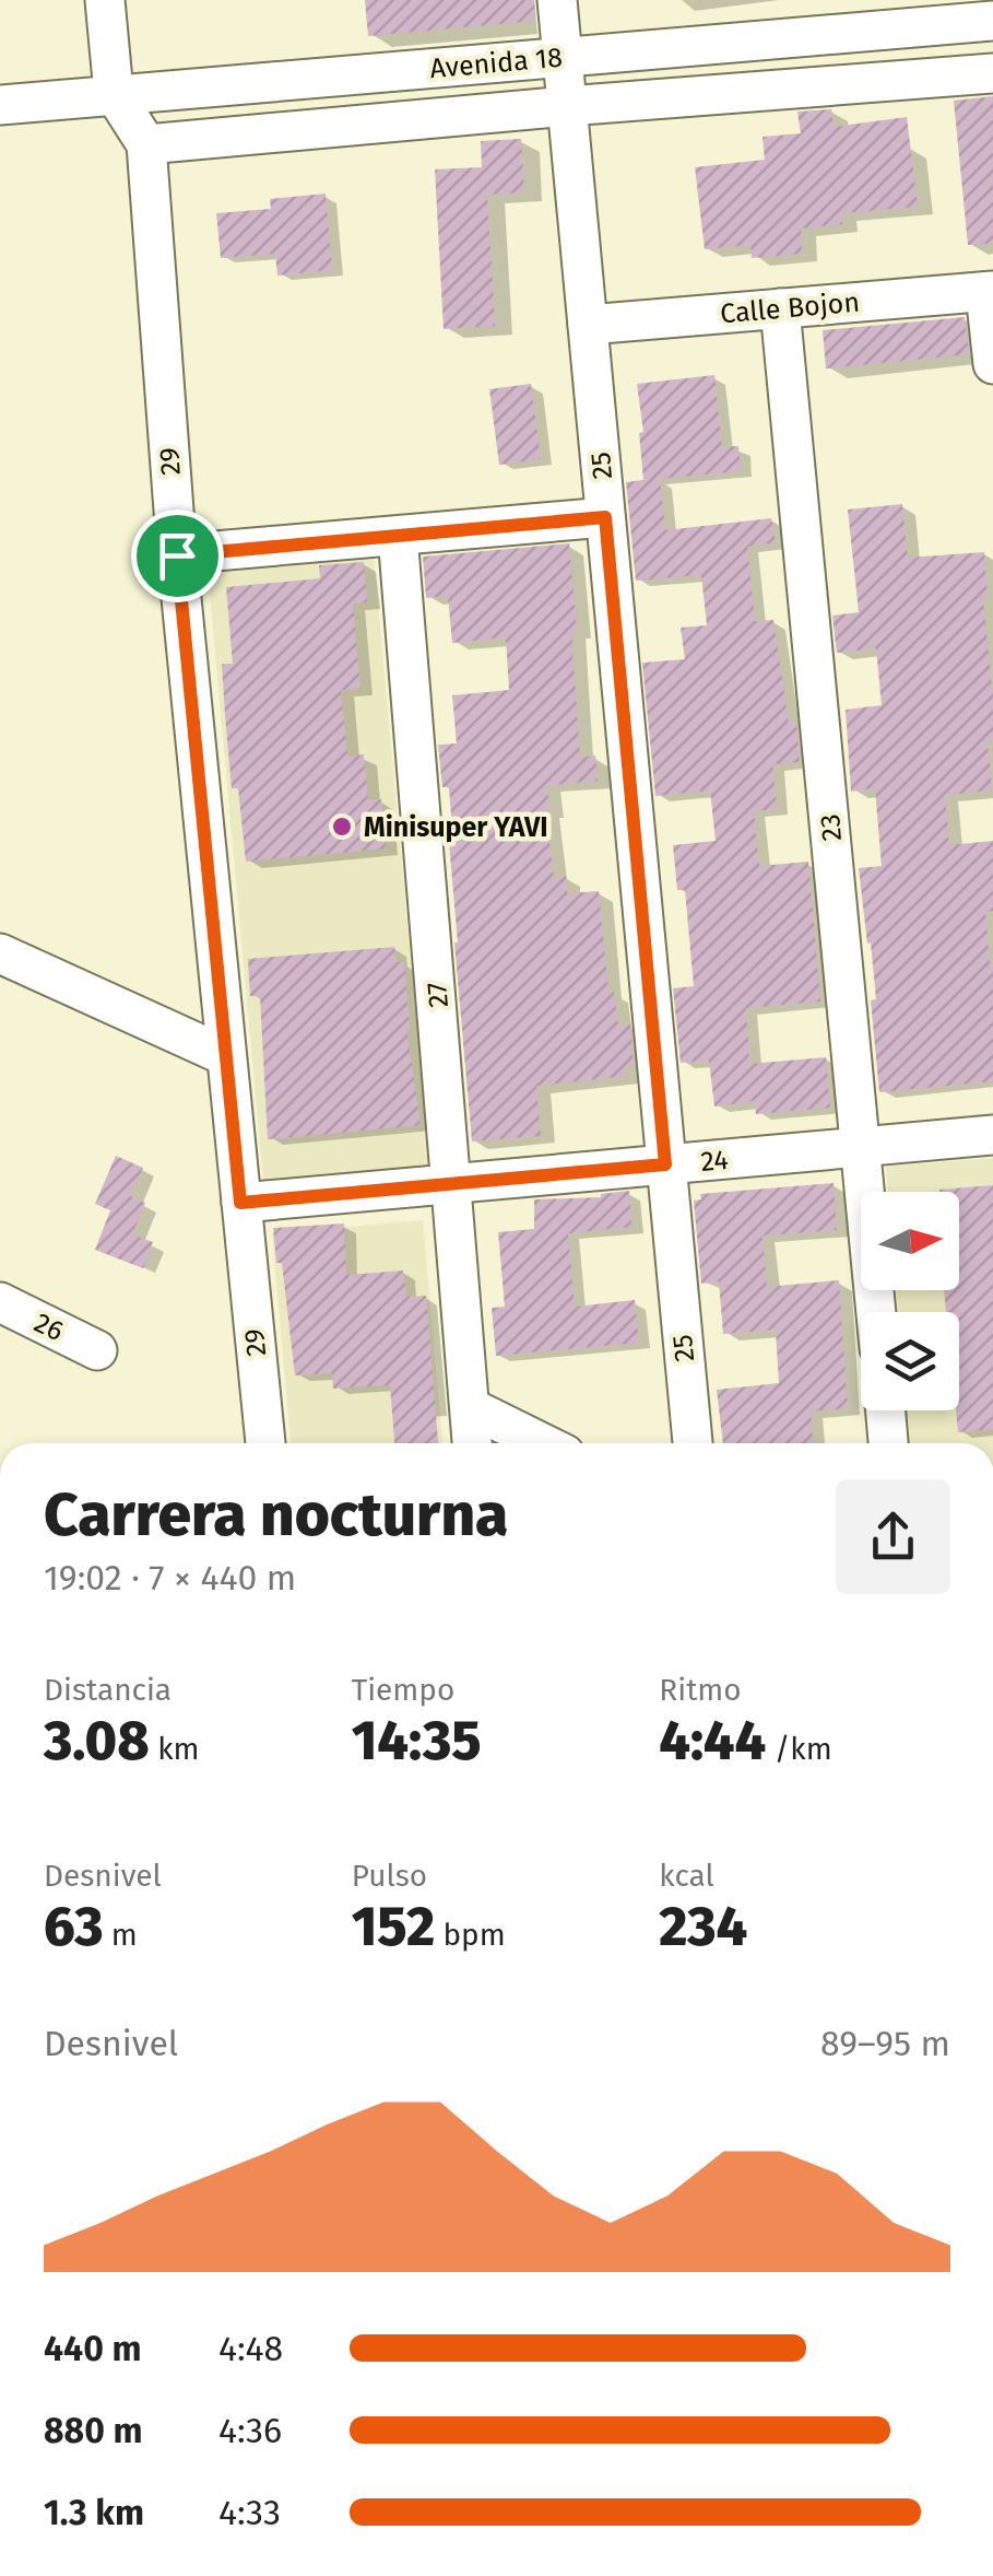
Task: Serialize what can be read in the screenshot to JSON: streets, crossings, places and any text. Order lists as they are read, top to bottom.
{
  "streets": {
    "street": [
      "Avenida 18",
      "Calle Bojon",
      "29",
      "25",
      "23",
      "27",
      "24",
      "26"
    ]
  },
  "crossings": [
    ["Avenida 18", "29"],
    ["Avenida 18", "25"],
    ["Calle Bojon", "25"],
    ["Calle Bojon", "23"],
    ["29", "24"],
    ["25", "24"],
    ["23", "24"],
    ["27", "24"]
  ],
  "places": ["Minisuper YAVI"],
  "north": "right",
  "page": {
    "heading": ["Carrera nocturna", "19:02 · 7 × 440 m"],
    "stats": [
      ["Distancia", "3.08 km"],
      ["Tiempo", "14:35"],
      ["Ritmo", "4:44 /km"],
      ["Desnivel", "63 m"],
      ["Pulso", "152 bpm"],
      ["kcal", "234"]
    ],
    "chart": ["Desnivel", "89–95 m"],
    "list": [
      {
        "name": "440 m",
        "note": "4:48"
      },
      {
        "name": "880 m",
        "note": "4:36"
      },
      {
        "name": "1.3 km",
        "note": "4:33"
      }
    ]
  }
}
